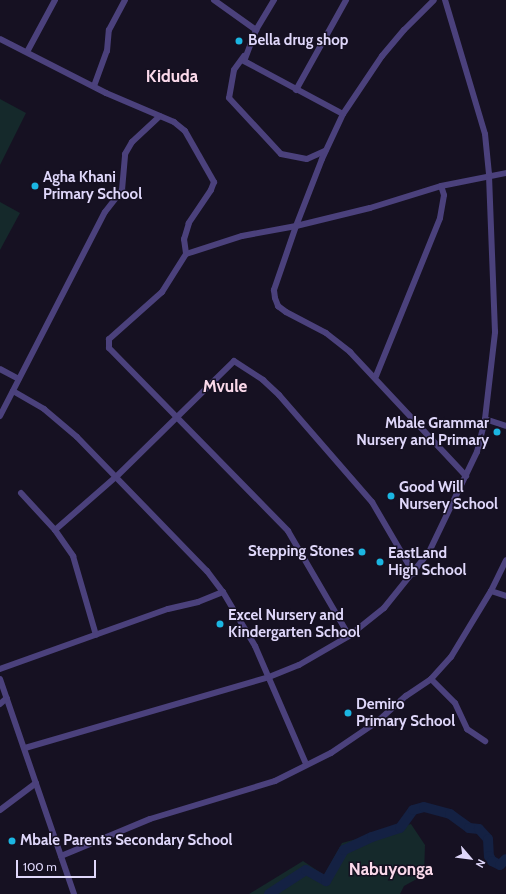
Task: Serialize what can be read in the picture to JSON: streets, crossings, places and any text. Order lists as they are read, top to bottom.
{
  "districts": ["Kiduda", "Mvule", "Nabuyonga"],
  "places": [
    "Bella drug shop",
    "Agha Khani Primary School",
    "Mbale Grammar Nursery and Primary",
    "Good Will Nursery School",
    "Stepping Stones",
    "EastLand High School",
    "Excel Nursery and Kindergarten School",
    "Demiro Primary School",
    "Mbale Parents Secondary School"
  ],
  "scale_bar": "100 m",
  "north": "bottom right"
}
